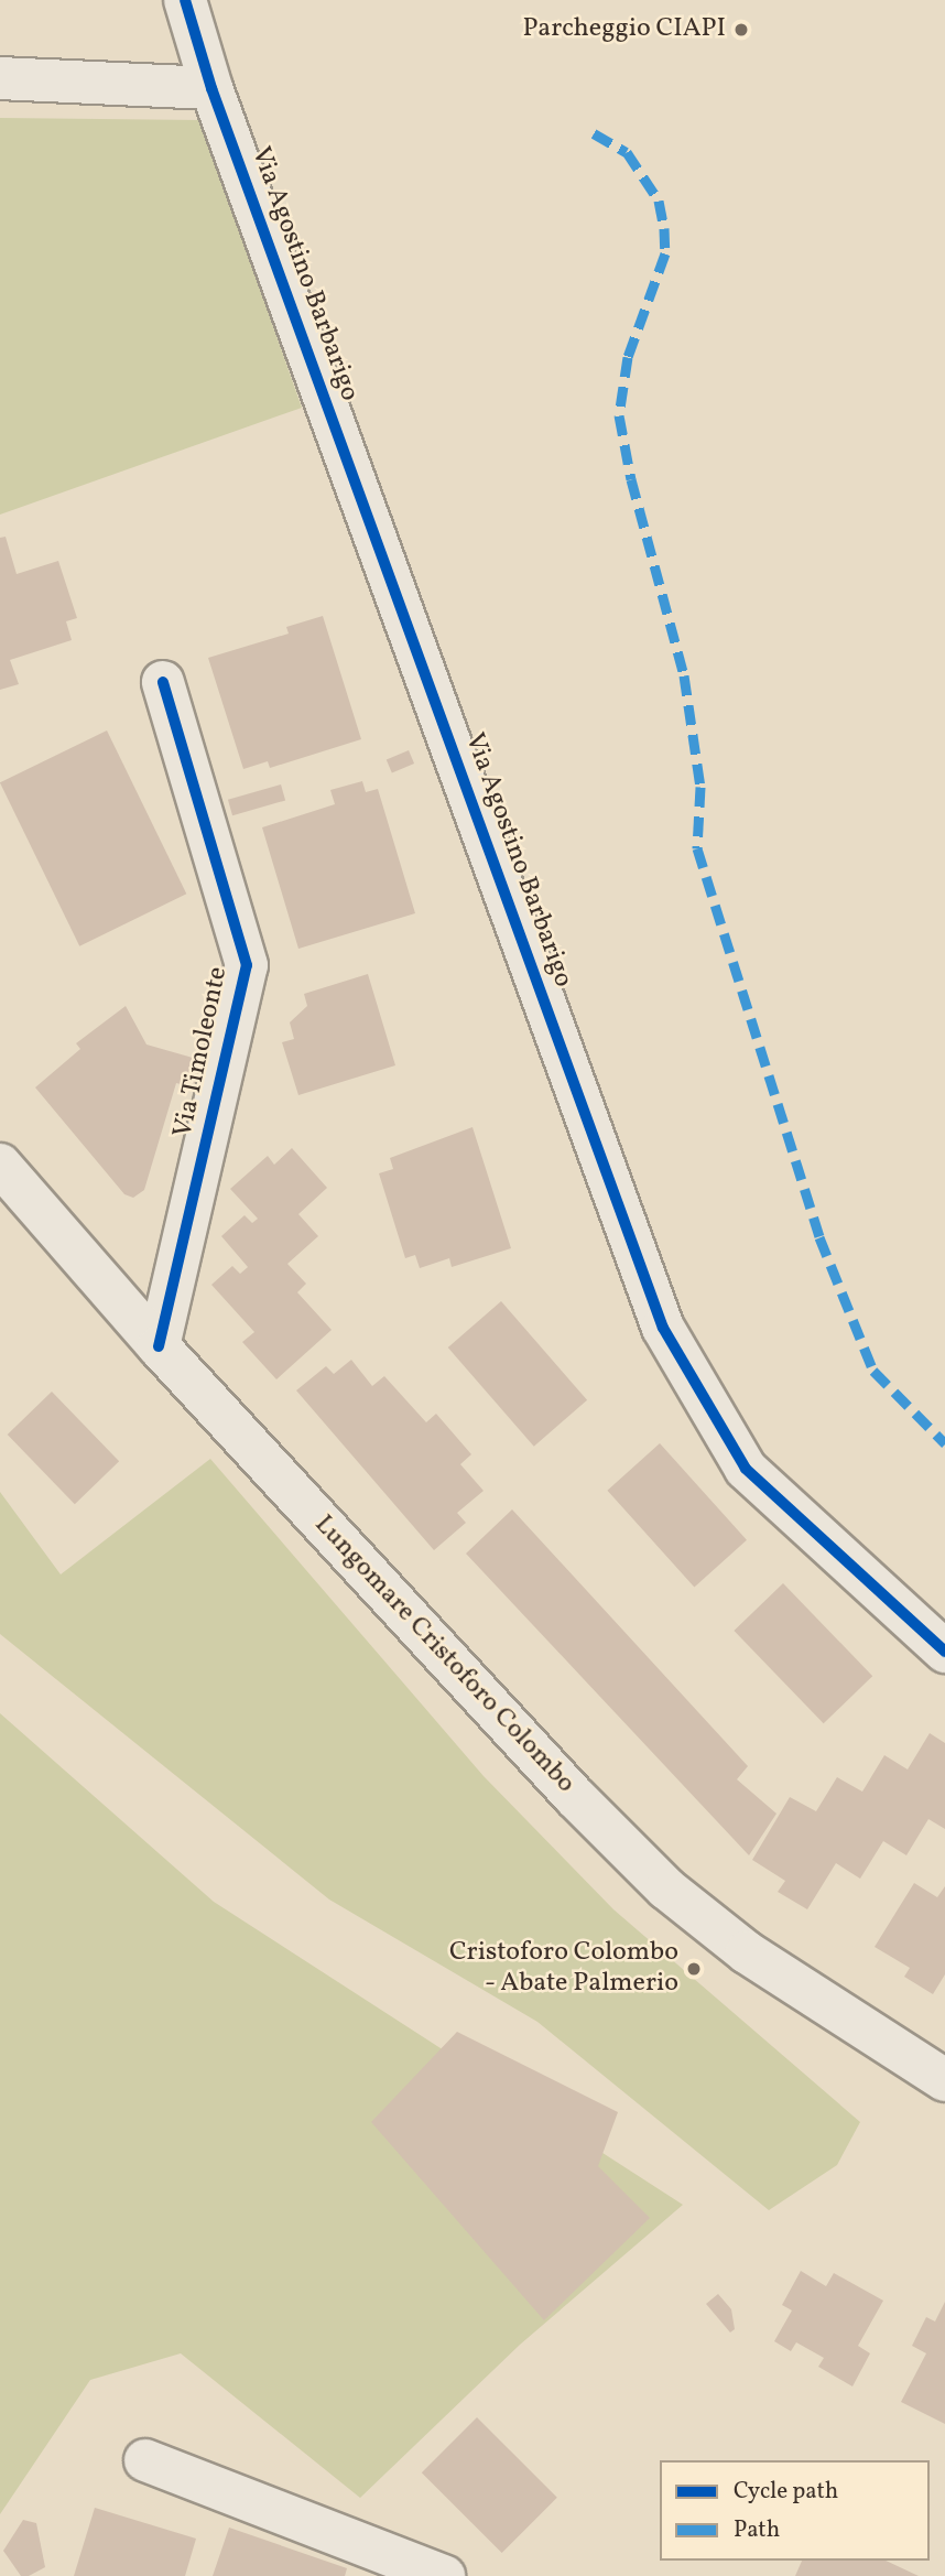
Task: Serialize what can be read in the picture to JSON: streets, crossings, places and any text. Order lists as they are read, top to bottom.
{
  "streets": {
    "street": ["Via Agostino Barbarigo", "Via Timoleonte", "Lungomare Cristoforo Colombo"]
  },
  "crossings": [
    ["Via Timoleonte", "Lungomare Cristoforo Colombo"]
  ],
  "places": ["Parcheggio CIAPI", "Cristoforo Colombo - Abate Palmerio"],
  "legend": ["Cycle path", "Path"]
}
